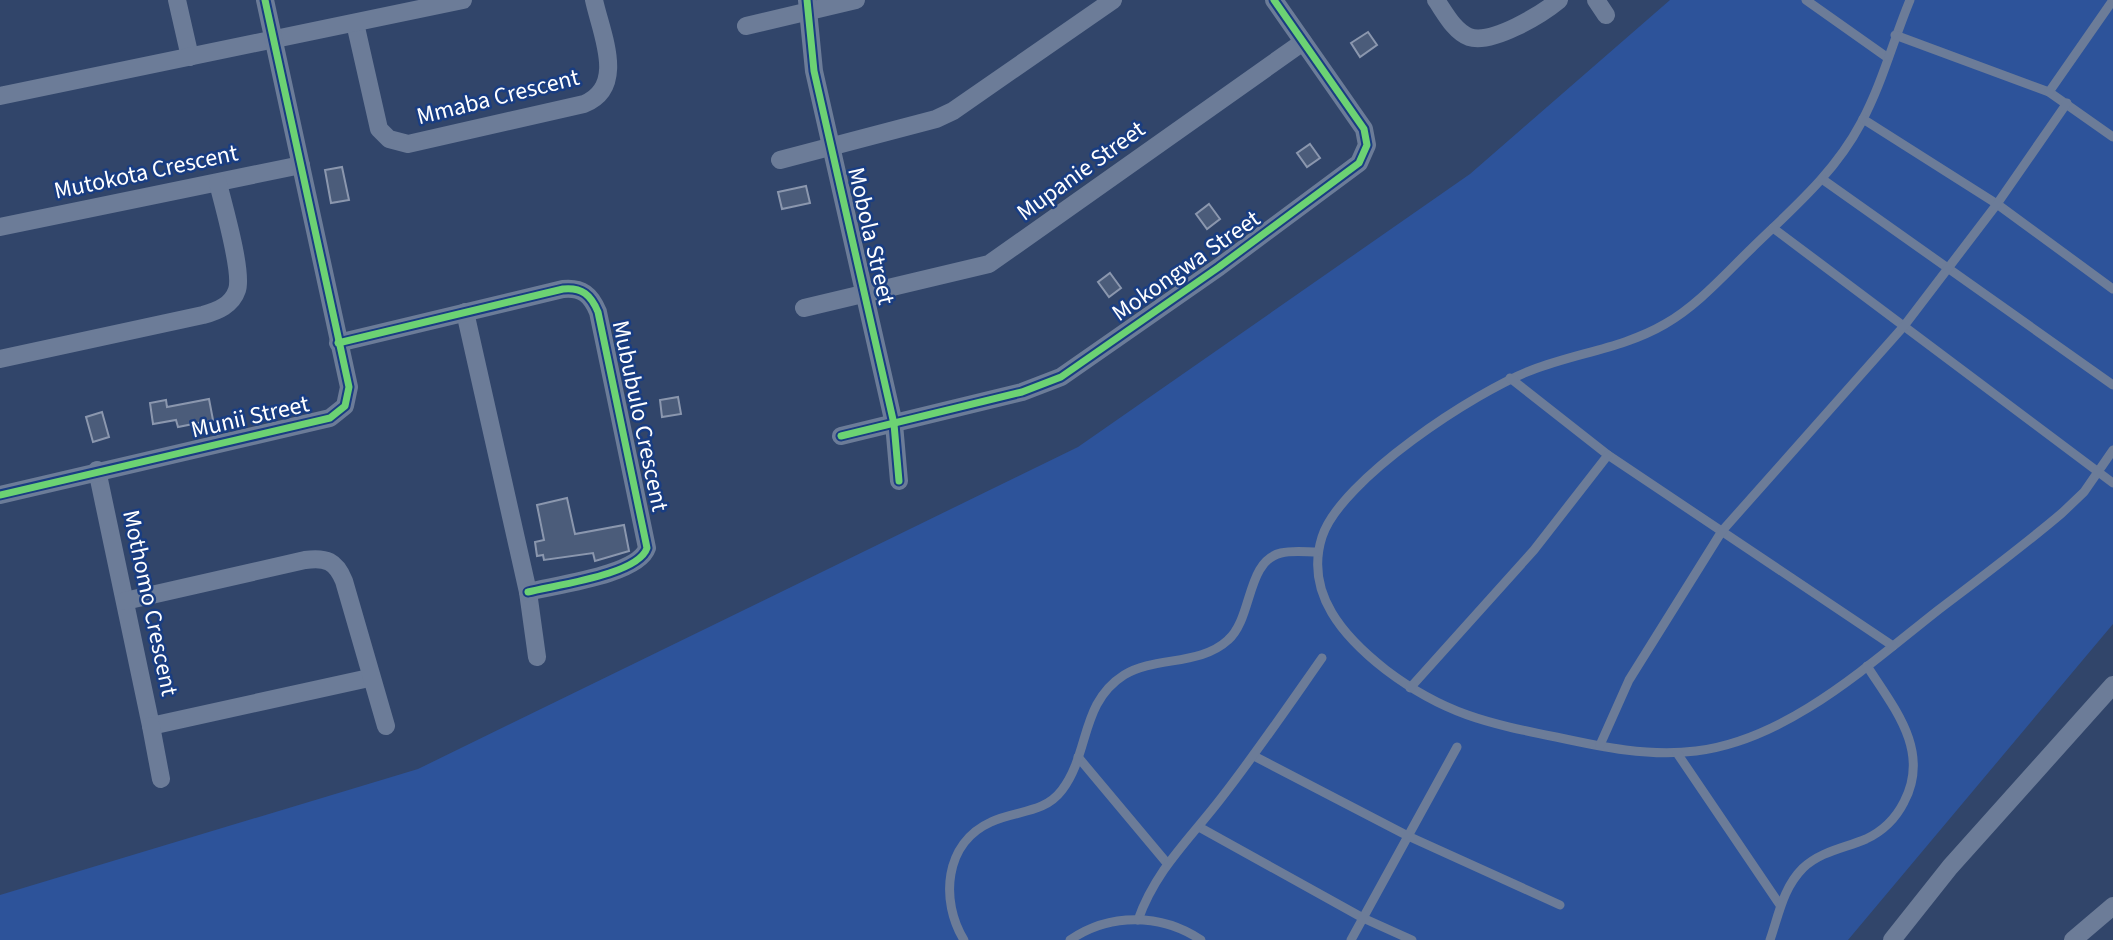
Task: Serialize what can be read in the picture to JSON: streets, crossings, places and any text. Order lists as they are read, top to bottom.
{
  "streets": {
    "street": [
      "Mmaba Crescent",
      "Mupanie Street",
      "Mutokota Crescent",
      "Mobola Street",
      "Mokongwa Street",
      "Mububulo Crescent",
      "Munii Street",
      "Mothomo Crescent"
    ]
  },
  "crossings": [
    ["Mupanie Street", "Mobola Street"],
    ["Mupanie Street", "Mokongwa Street"],
    ["Mutokota Crescent", "Munii Street"],
    ["Mobola Street", "Mokongwa Street"],
    ["Mububulo Crescent", "Munii Street"],
    ["Munii Street", "Mothomo Crescent"]
  ]
}
